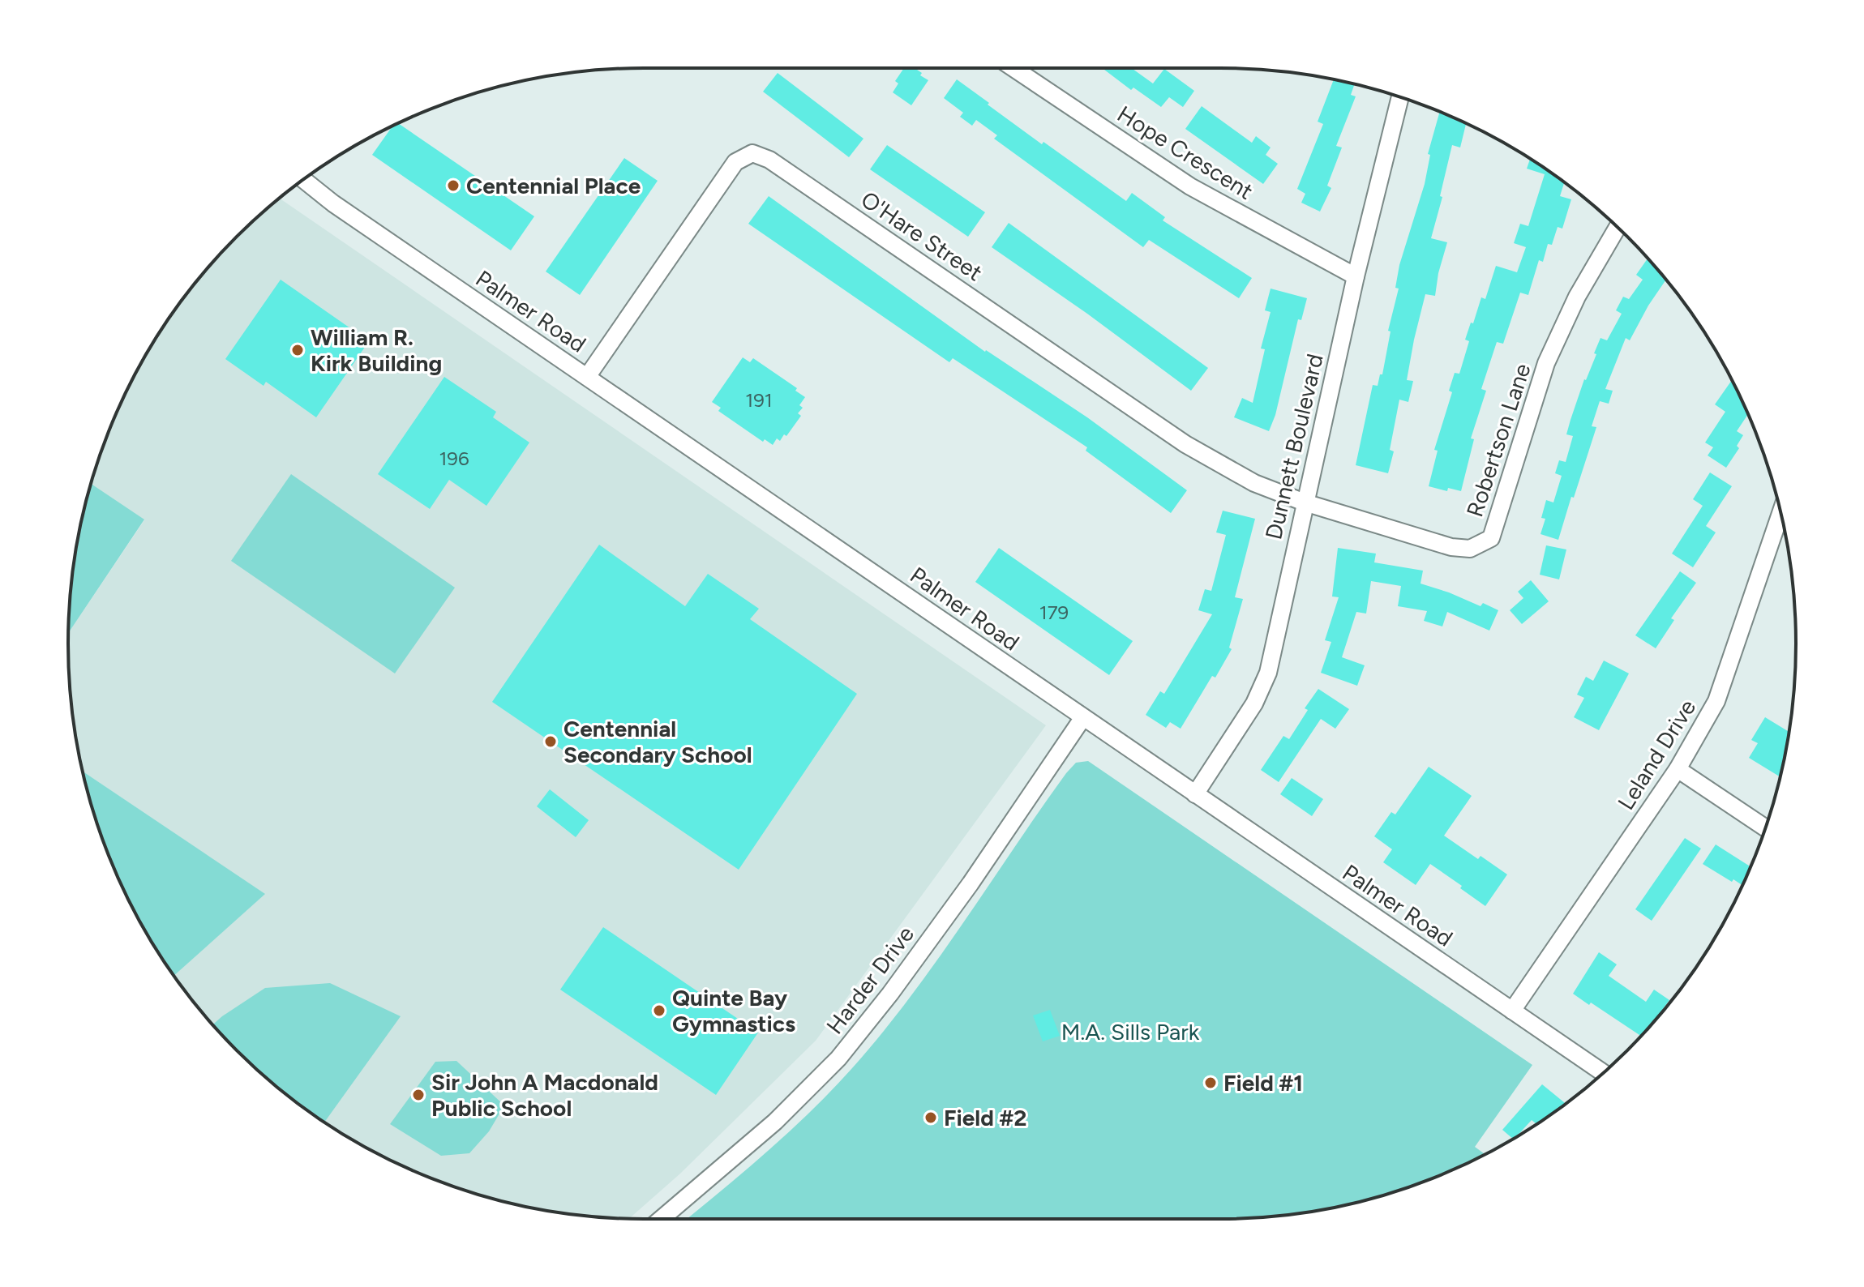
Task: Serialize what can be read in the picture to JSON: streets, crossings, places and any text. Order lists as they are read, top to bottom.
{
  "streets": {
    "street": [
      "Hope Crescent",
      "O'Hare Street",
      "Palmer Road",
      "Robertson Lane",
      "Dunnett Boulevard",
      "Leland Drive",
      "Harder Drive"
    ]
  },
  "crossings": [
    ["Hope Crescent", "Dunnett Boulevard"],
    ["O'Hare Street", "Palmer Road"],
    ["O'Hare Street", "Robertson Lane"],
    ["O'Hare Street", "Dunnett Boulevard"],
    ["Palmer Road", "Dunnett Boulevard"],
    ["Palmer Road", "Leland Drive"],
    ["Palmer Road", "Harder Drive"],
    ["Robertson Lane", "Dunnett Boulevard"]
  ],
  "parks": ["M.A. Sills Park"],
  "places": [
    "Centennial Place",
    "William R. Kirk Building",
    "Centennial Secondary School",
    "Quinte Bay Gymnastics",
    "Field #1",
    "Sir John A Macdonald Public School",
    "Field #2"
  ],
  "house_numbers": ["191", "196", "179"]
}
